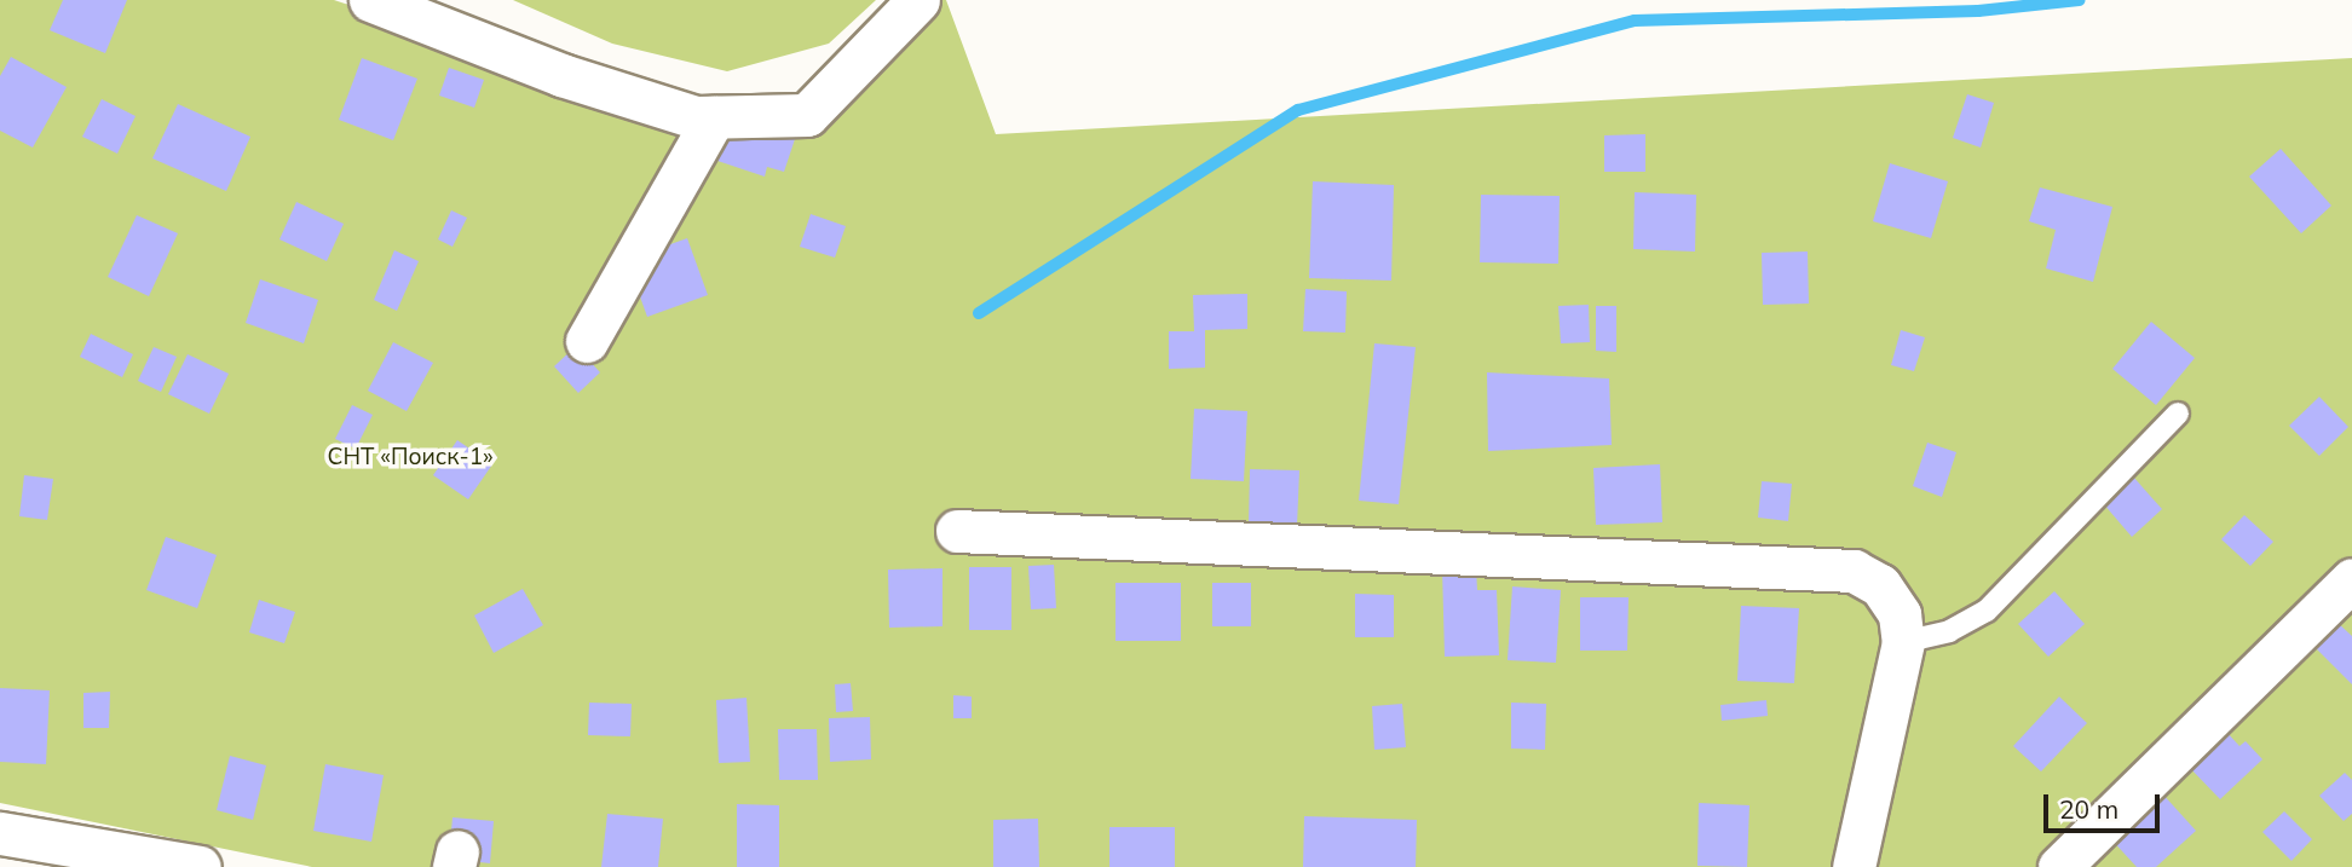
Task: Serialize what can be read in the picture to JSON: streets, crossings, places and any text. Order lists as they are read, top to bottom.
{
  "parks": ["СНТ «Поиск-1»"],
  "scale_bar": "20 m"
}
